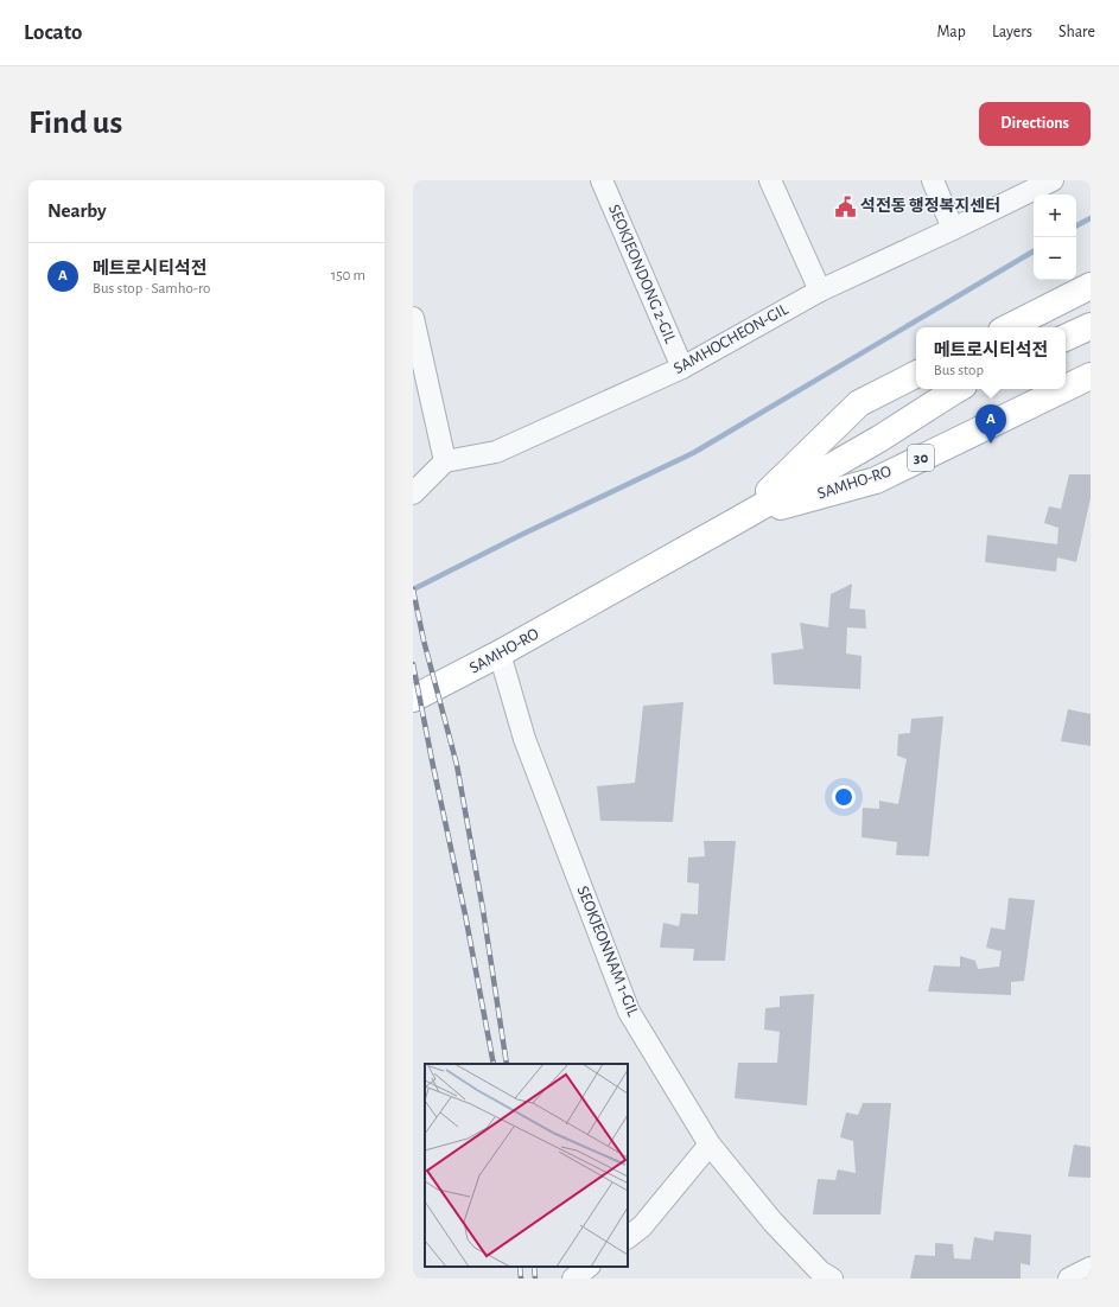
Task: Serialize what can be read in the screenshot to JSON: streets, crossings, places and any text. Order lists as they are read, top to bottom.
{
  "streets": {
    "main road": ["30", "SAMHO-RO"],
    "street": ["SEOKJEONDONG 2-GIL", "SAMHOCHEON-GIL", "SEOKJEONNAM 1-GIL"]
  },
  "crossings": [
    ["SEOKJEONDONG 2-GIL", "SAMHOCHEON-GIL"],
    ["SAMHO-RO", "SEOKJEONNAM 1-GIL"]
  ],
  "places": {
    "public building": ["석전동 행정복지센터"]
  },
  "page": {
    "header": "Locato",
    "nav": ["Map", "Layers", "Share"],
    "buttons": "Directions",
    "title": "Find us",
    "heading": "Nearby",
    "map_buttons": ["+", "−"],
    "list": [
      {
        "mark": "A",
        "name": "메트로시티석전",
        "note": "Bus stop · Samho-ro",
        "value": "150 m"
      }
    ],
    "popup": ["메트로시티석전", "Bus stop"],
    "pins": "A"
  }
}
